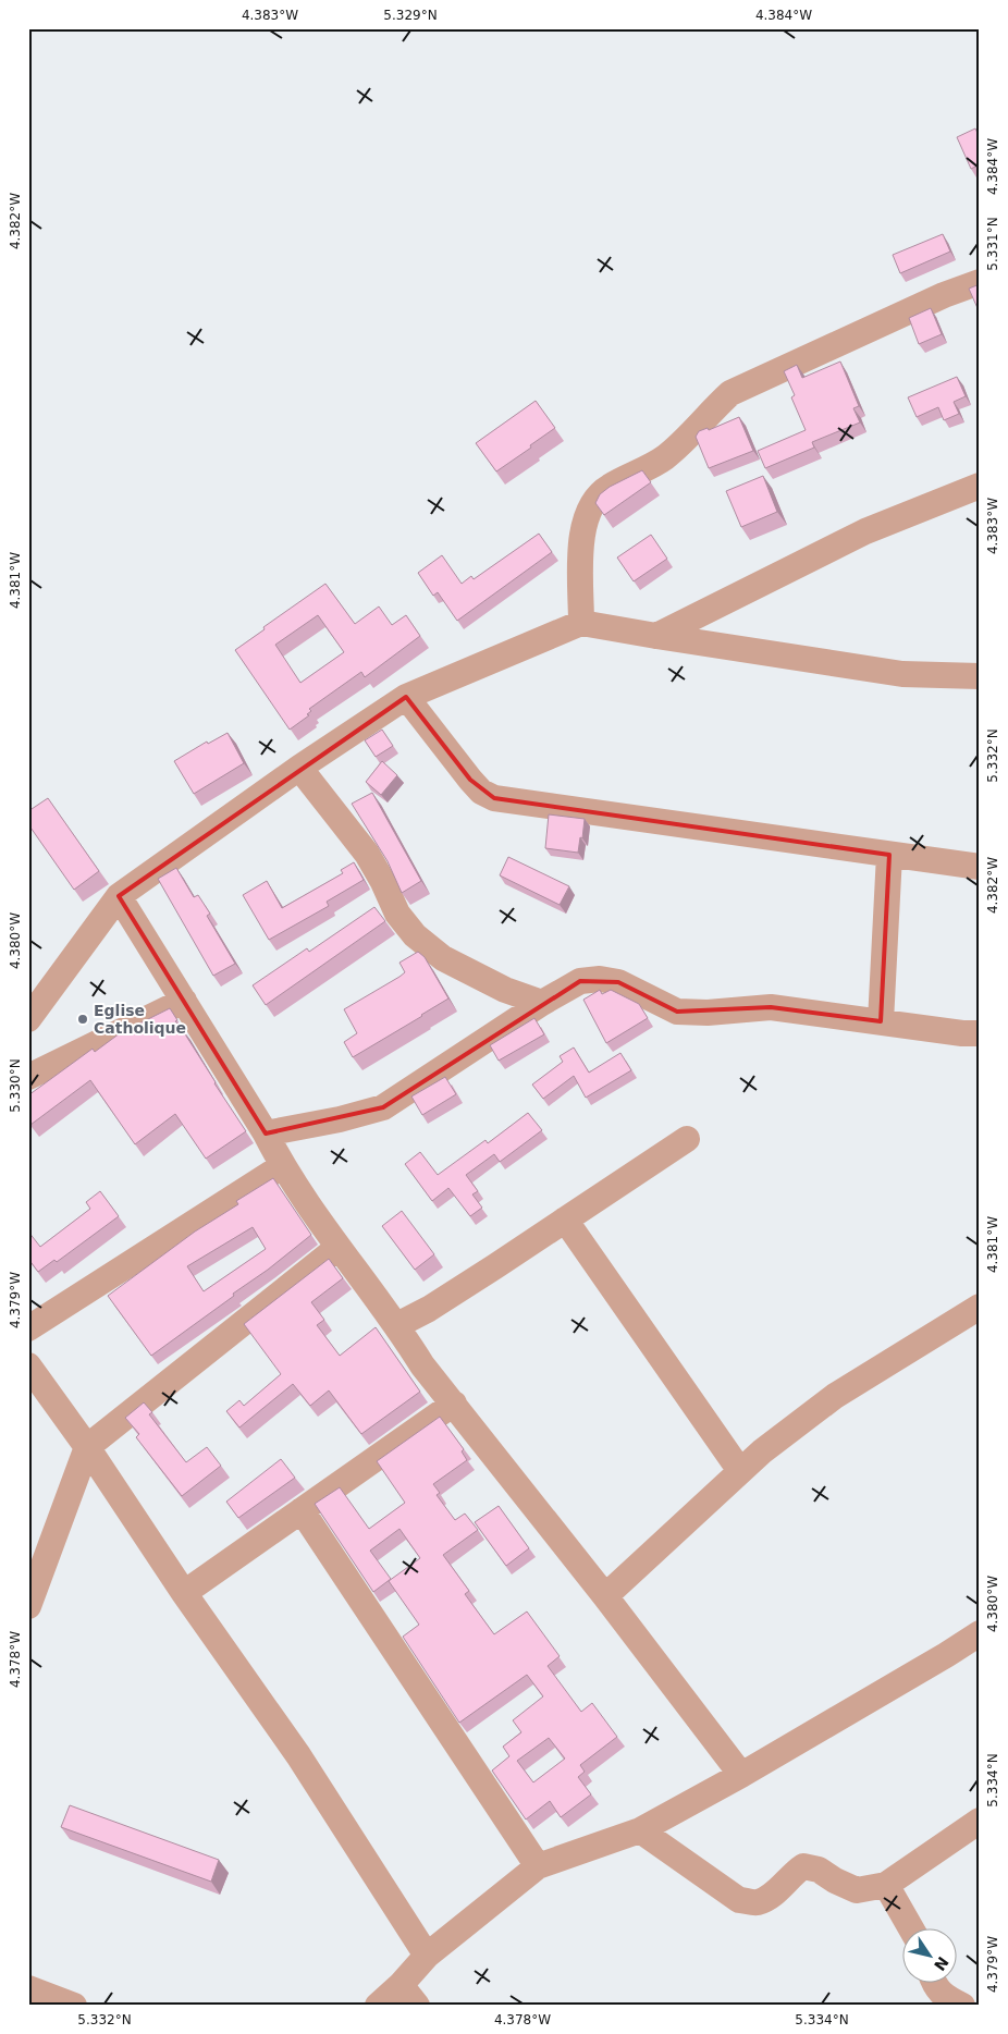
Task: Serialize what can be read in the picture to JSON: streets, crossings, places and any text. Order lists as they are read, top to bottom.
{
  "places": ["Eglise Catholique"],
  "north": "bottom right",
  "coordinates": [
    "4.383°W",
    "5.329°N",
    "4.384°W",
    "4.382°W",
    "5.331°N",
    "4.381°W",
    "5.332°N",
    "4.380°W",
    "5.330°N",
    "4.379°W",
    "4.378°W",
    "5.334°N"
  ]
}
